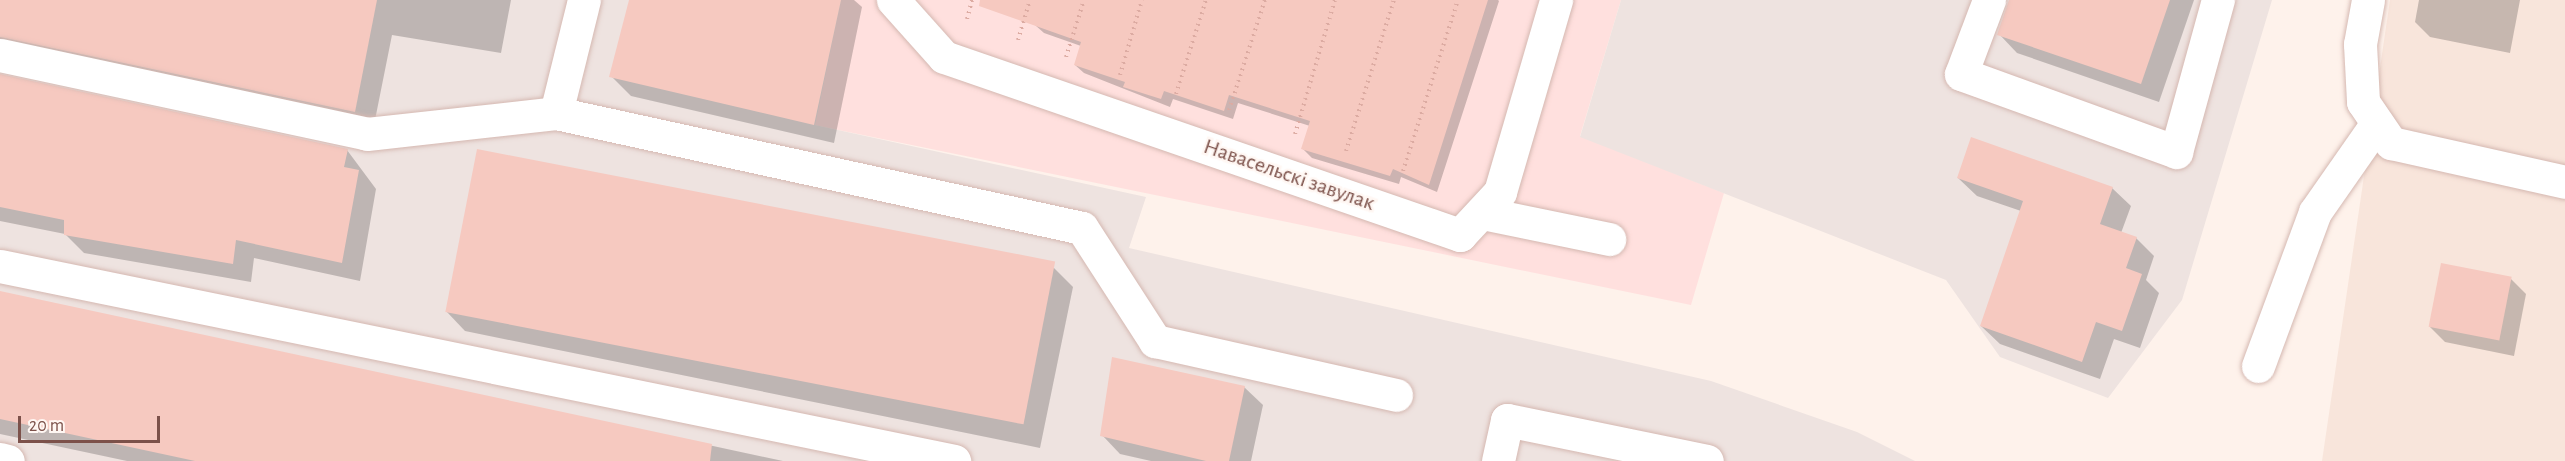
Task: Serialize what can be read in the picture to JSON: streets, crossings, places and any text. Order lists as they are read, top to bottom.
{
  "streets": {
    "street": ["Навасельскі завулак"]
  },
  "scale_bar": "20 m"
}
